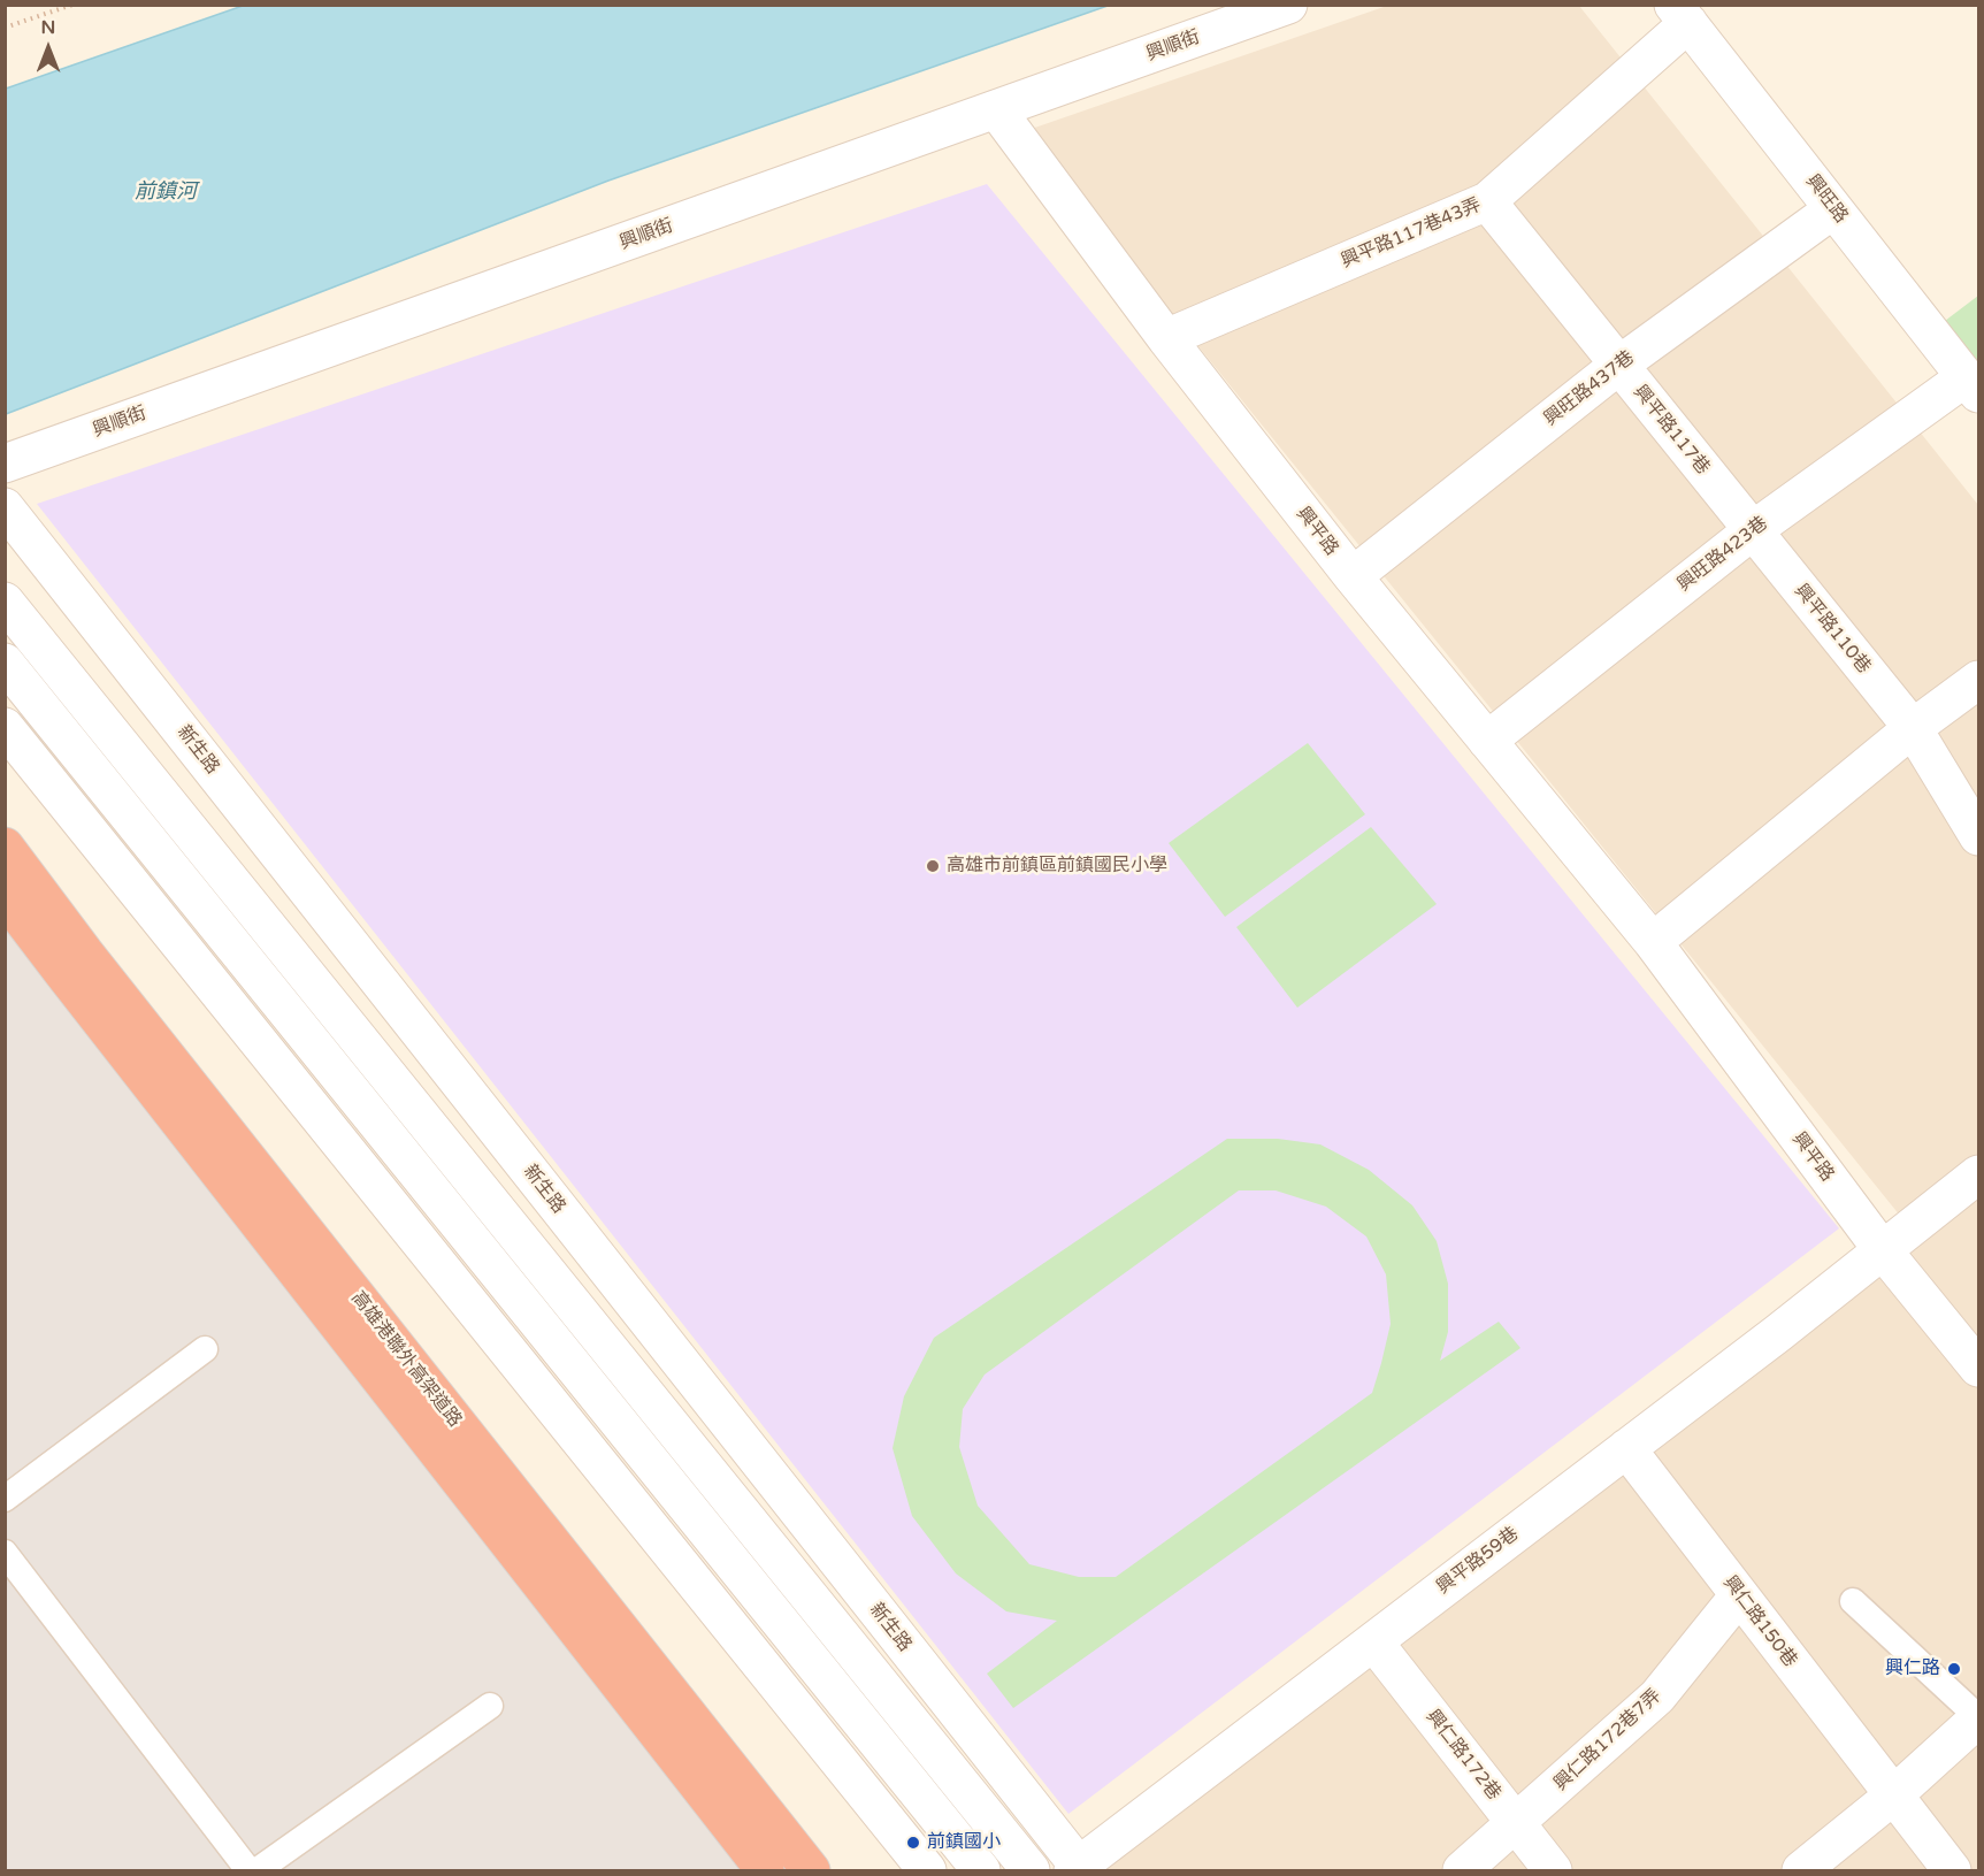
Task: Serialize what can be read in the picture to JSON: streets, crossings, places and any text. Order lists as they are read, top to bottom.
{
  "streets": {
    "highway": ["高雄港聯外高架道路"],
    "street": [
      "興順街",
      "興旺路",
      "興平路117巷43弄",
      "興旺路437巷",
      "興平路117巷",
      "興平路",
      "興旺路423巷",
      "興平路110巷",
      "新生路",
      "興平路59巷",
      "興仁路150巷",
      "興仁路172巷7弄",
      "興仁路172巷"
    ]
  },
  "crossings": [
    ["興順街", "興平路"],
    ["興旺路", "興平路117巷43弄"],
    ["興旺路", "興旺路437巷"],
    ["興旺路", "興旺路423巷"],
    ["興平路117巷43弄", "興平路117巷"],
    ["興平路117巷43弄", "興平路"],
    ["興旺路437巷", "興平路117巷"],
    ["興旺路437巷", "興平路"],
    ["興平路117巷", "興旺路423巷"],
    ["興平路117巷", "興平路110巷"],
    ["興平路", "興旺路423巷"],
    ["興平路", "興平路59巷"],
    ["興旺路423巷", "興平路110巷"],
    ["新生路", "興平路59巷"],
    ["興平路59巷", "興仁路150巷"],
    ["興平路59巷", "興仁路172巷"],
    ["興仁路150巷", "興仁路172巷7弄"],
    ["興仁路172巷7弄", "興仁路172巷"]
  ],
  "water": ["前鎮河"],
  "places": ["高雄市前鎮區前鎮國民小學", "興仁路", "前鎮國小"],
  "north": "top"
}
